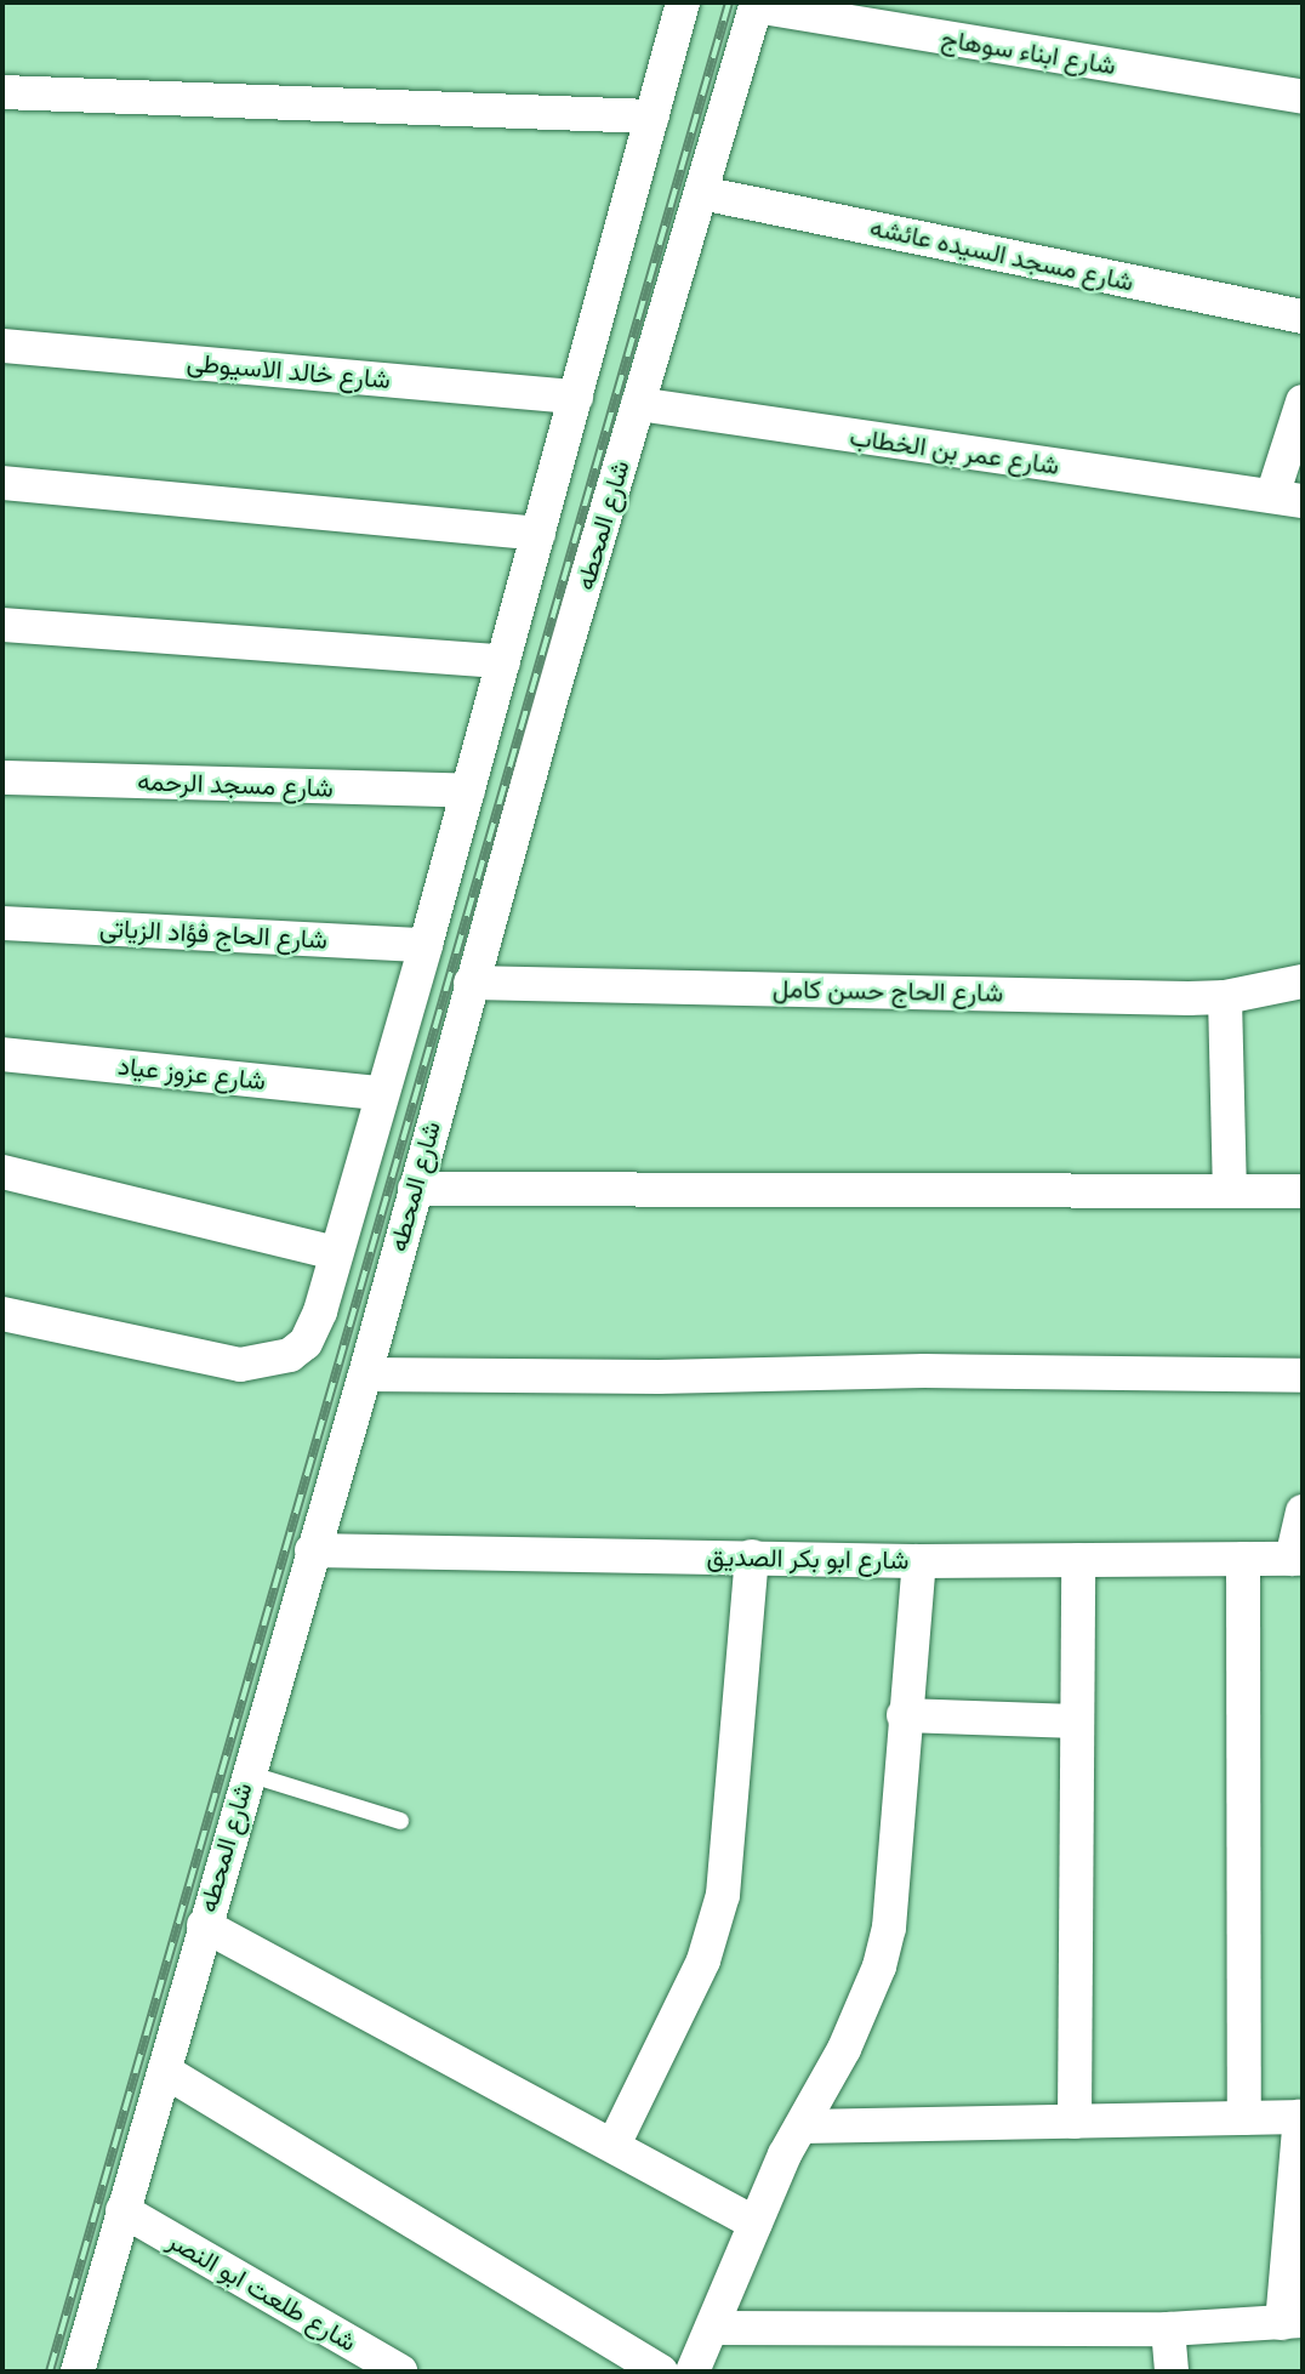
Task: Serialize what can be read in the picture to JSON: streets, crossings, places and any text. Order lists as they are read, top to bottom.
{
  "streets": {
    "street": [
      "شارع ابناء سوهاج",
      "شارع مسجد السيده عائشه",
      "شارع خالد الاسيوطى",
      "شارع عمر بن الخطاب",
      "شارع المحطه",
      "شارع مسجد الرحمه",
      "شارع الحاج فؤاد الزياتى",
      "شارع الحاج حسن كامل",
      "شارع عزوز عياد",
      "شارع ابو بكر الصديق",
      "شارع طلعت ابو النصر"
    ]
  },
  "crossings": [
    ["شارع ابناء سوهاج", "شارع المحطه"],
    ["شارع مسجد السيده عائشه", "شارع المحطه"],
    ["شارع عمر بن الخطاب", "شارع المحطه"],
    ["شارع المحطه", "شارع الحاج حسن كامل"],
    ["شارع المحطه", "شارع ابو بكر الصديق"],
    ["شارع المحطه", "شارع طلعت ابو النصر"]
  ]
}
